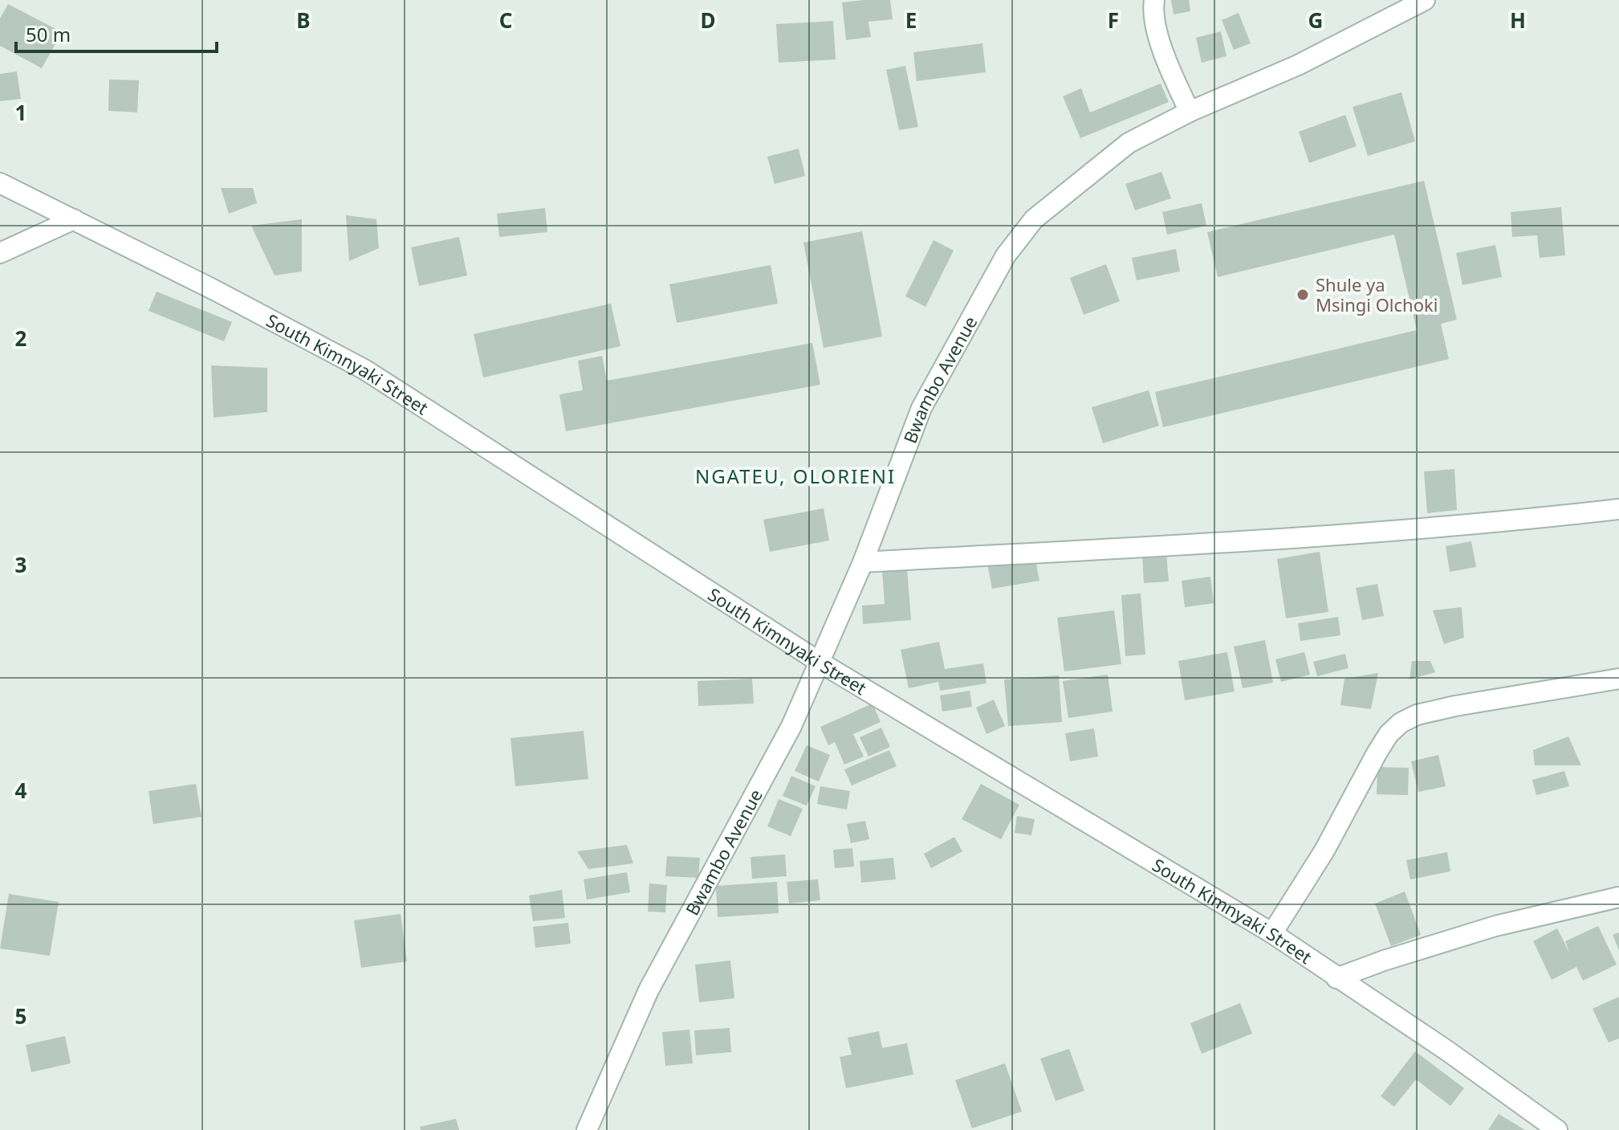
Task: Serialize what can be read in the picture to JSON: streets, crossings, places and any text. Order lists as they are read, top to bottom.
{
  "streets": {
    "street": ["South Kimnyaki Street", "Bwambo Avenue"]
  },
  "crossings": [
    ["South Kimnyaki Street", "Bwambo Avenue"]
  ],
  "districts": ["NGATEU, OLORIENI"],
  "places": ["Shule ya Msingi Olchoki"],
  "scale_bar": "50 m",
  "grid": {
    "columns": [
      "B",
      "C",
      "D",
      "E",
      "F",
      "G",
      "H"
    ],
    "rows": [
      "1",
      "2",
      "3",
      "4",
      "5"
    ]
  }
}
